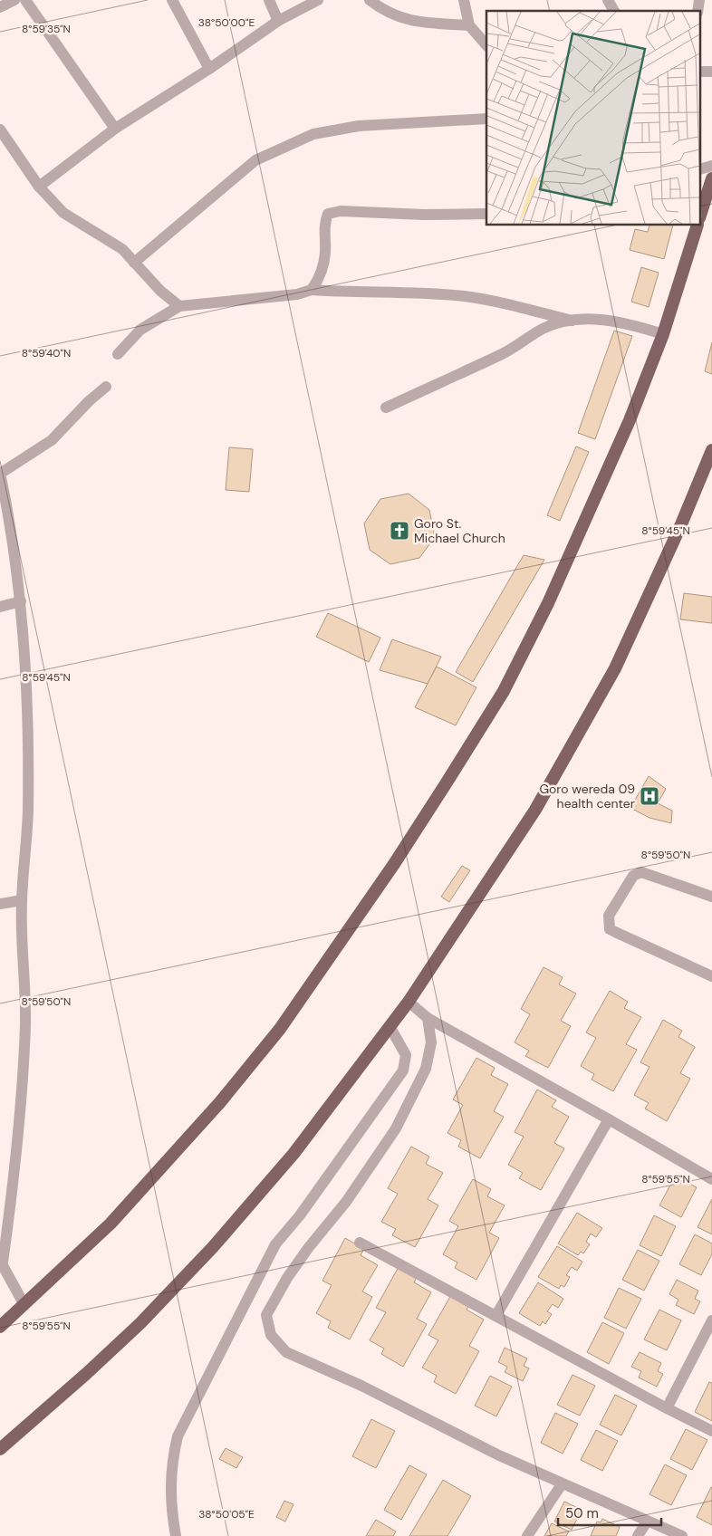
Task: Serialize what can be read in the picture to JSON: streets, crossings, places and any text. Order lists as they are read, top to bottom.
{
  "places": {
    "church": ["Goro St. Michael Church"],
    "hospital": ["Goro wereda 09 health center"]
  },
  "scale_bar": "50 m",
  "coordinates": [
    "38°50'00\"E",
    "8°59'35\"N",
    "8°59'40\"N",
    "8°59'45\"N",
    "8°59'50\"N",
    "8°59'55\"N",
    "38°50'05\"E"
  ]
}
